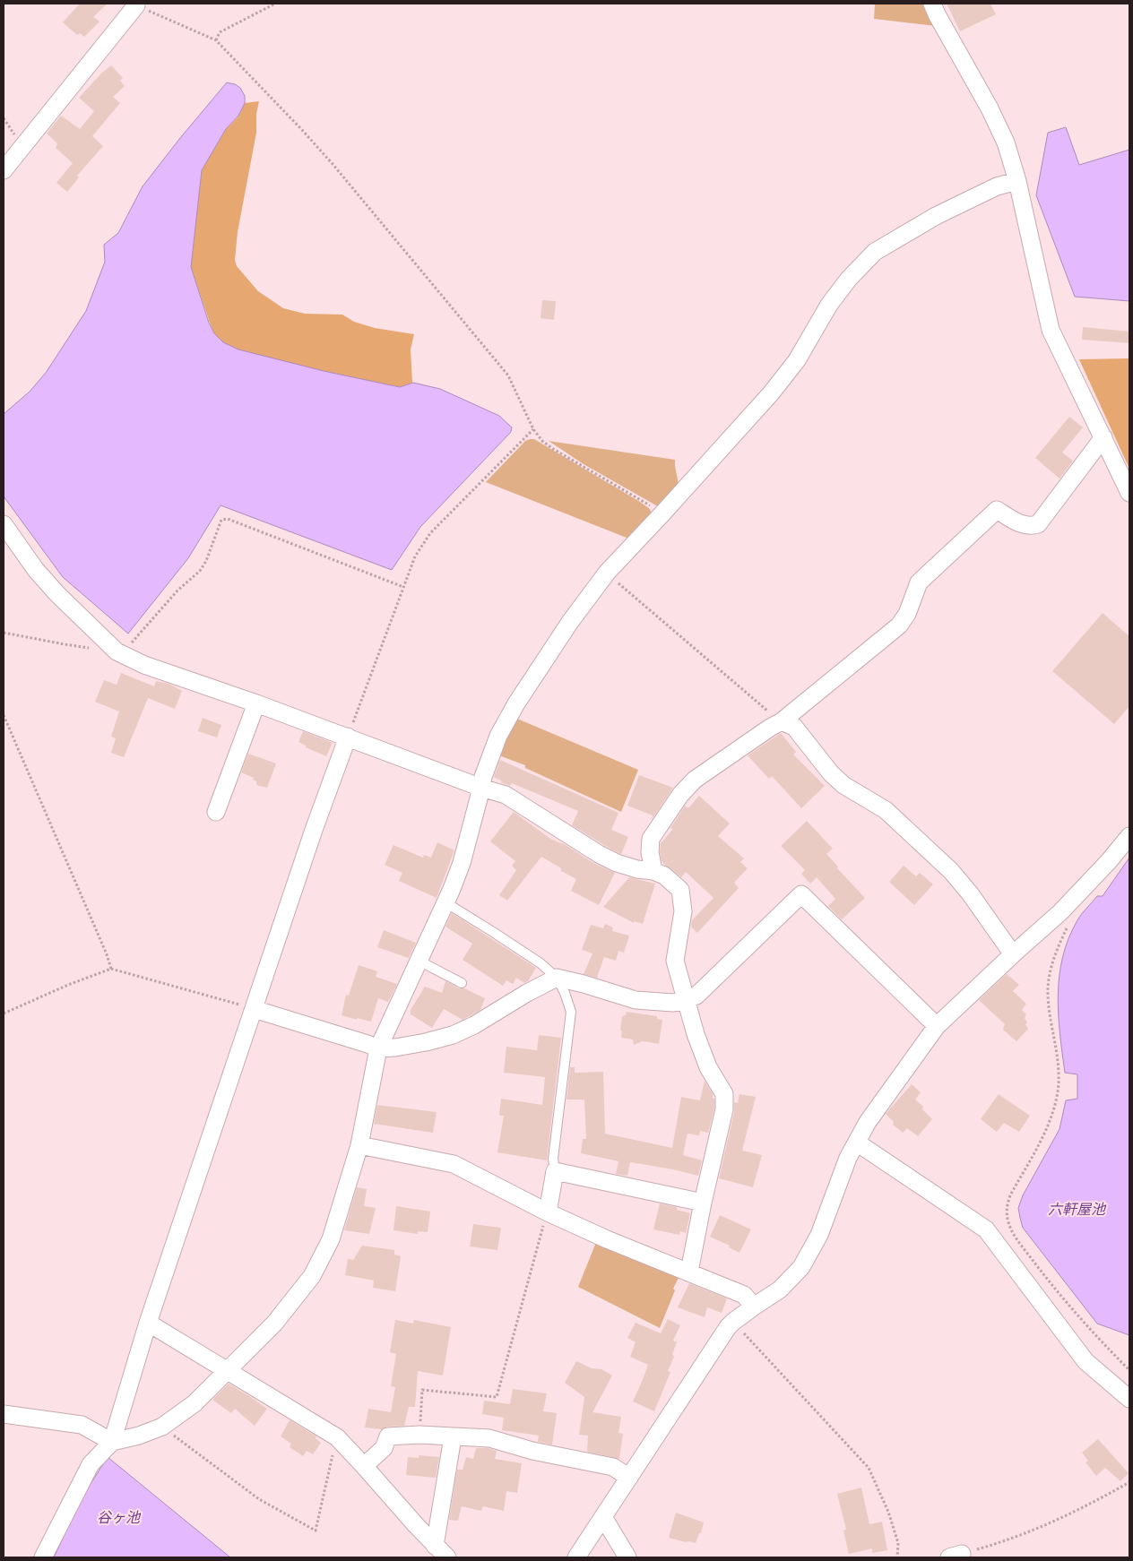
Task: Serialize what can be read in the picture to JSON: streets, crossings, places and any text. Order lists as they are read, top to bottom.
{
  "water": ["六軒屋池", "谷ヶ池"]
}
